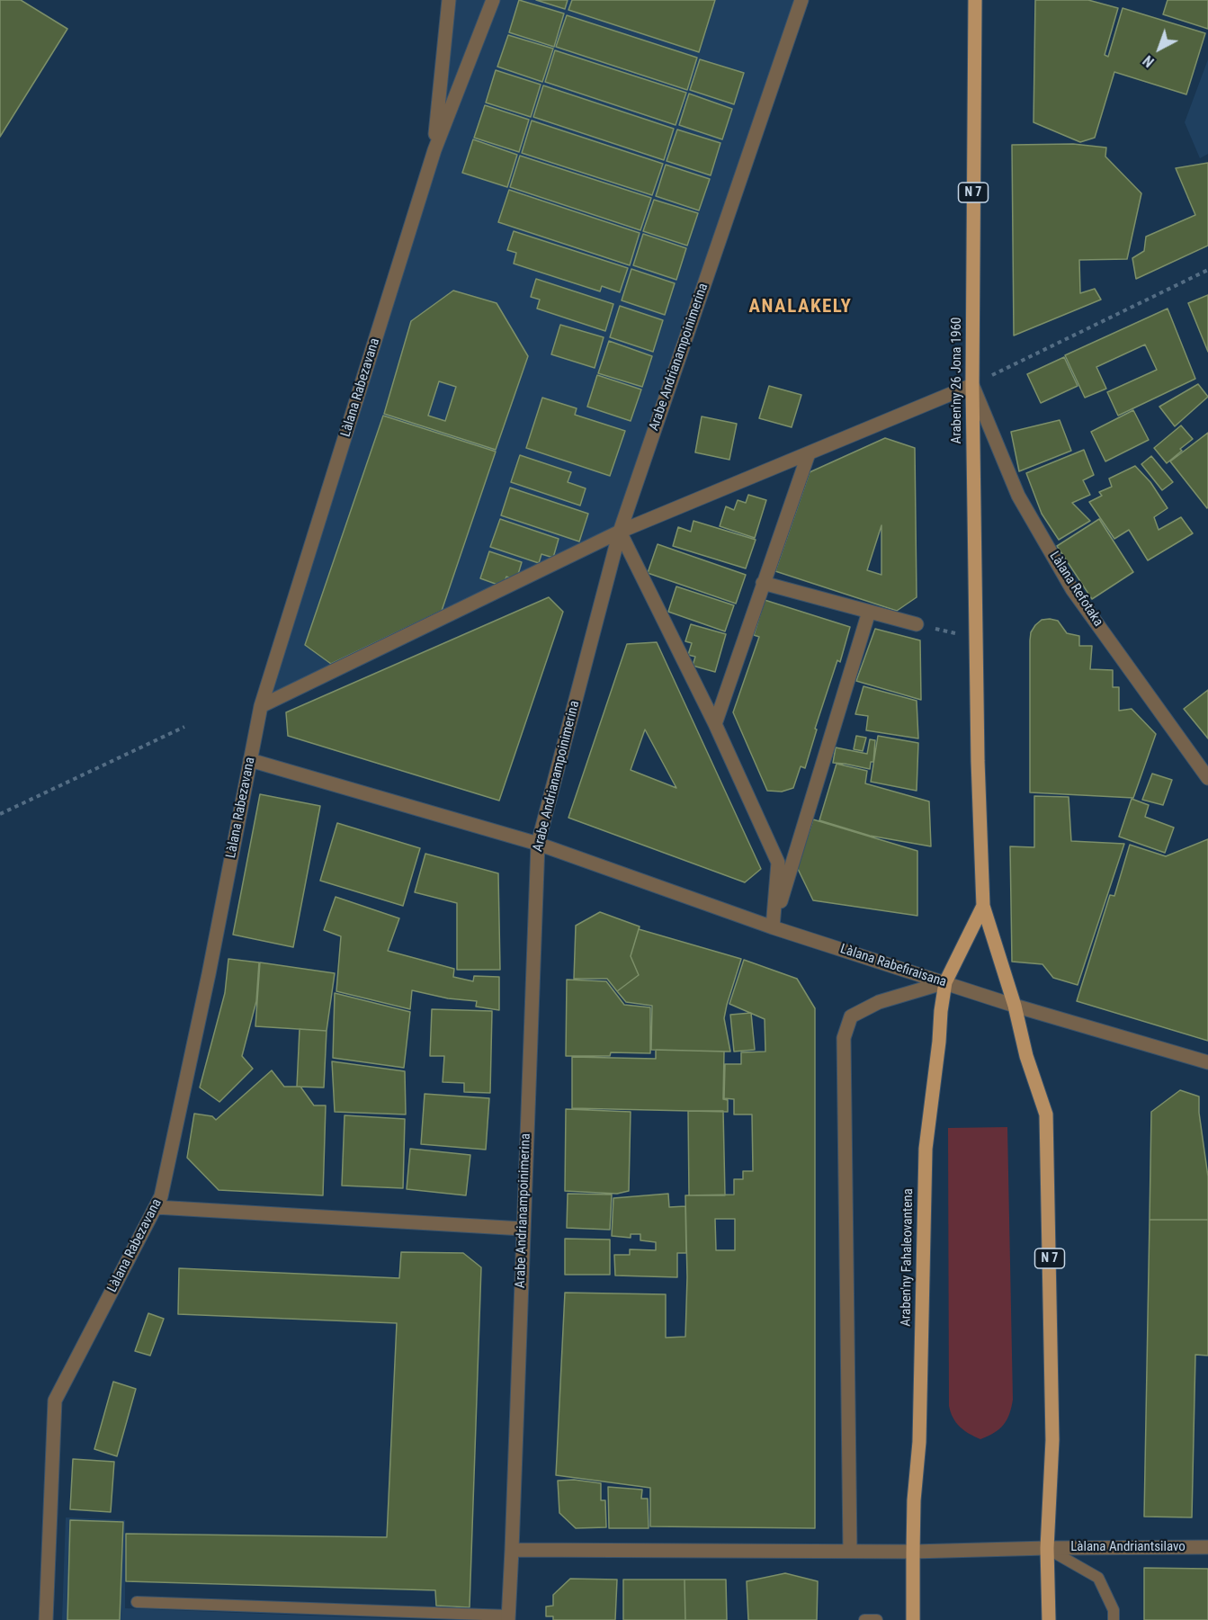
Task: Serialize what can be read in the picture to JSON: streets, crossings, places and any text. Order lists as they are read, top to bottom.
{
  "streets": {
    "main road": ["N 7", "Araben'ny 26 Jona 1960", "Araben'ny Fahaleovantena"],
    "street": [
      "Arabe Andrianampoinimerina",
      "Làlana Rabezavana",
      "Làlana Refotaka",
      "Làlana Rabefiraisana",
      "Làlana Andriantsilavo"
    ]
  },
  "crossings": [
    ["Arabe Andrianampoinimerina", "Làlana Rabefiraisana"],
    ["Arabe Andrianampoinimerina", "Làlana Andriantsilavo"],
    ["Araben'ny 26 Jona 1960", "Làlana Refotaka"],
    ["Araben'ny 26 Jona 1960", "Araben'ny Fahaleovantena"],
    ["Làlana Rabezavana", "Làlana Rabefiraisana"],
    ["Làlana Rabefiraisana", "Araben'ny Fahaleovantena"],
    ["Araben'ny Fahaleovantena", "Làlana Andriantsilavo"]
  ],
  "districts": ["ANALAKELY"],
  "north": "bottom left"
}
